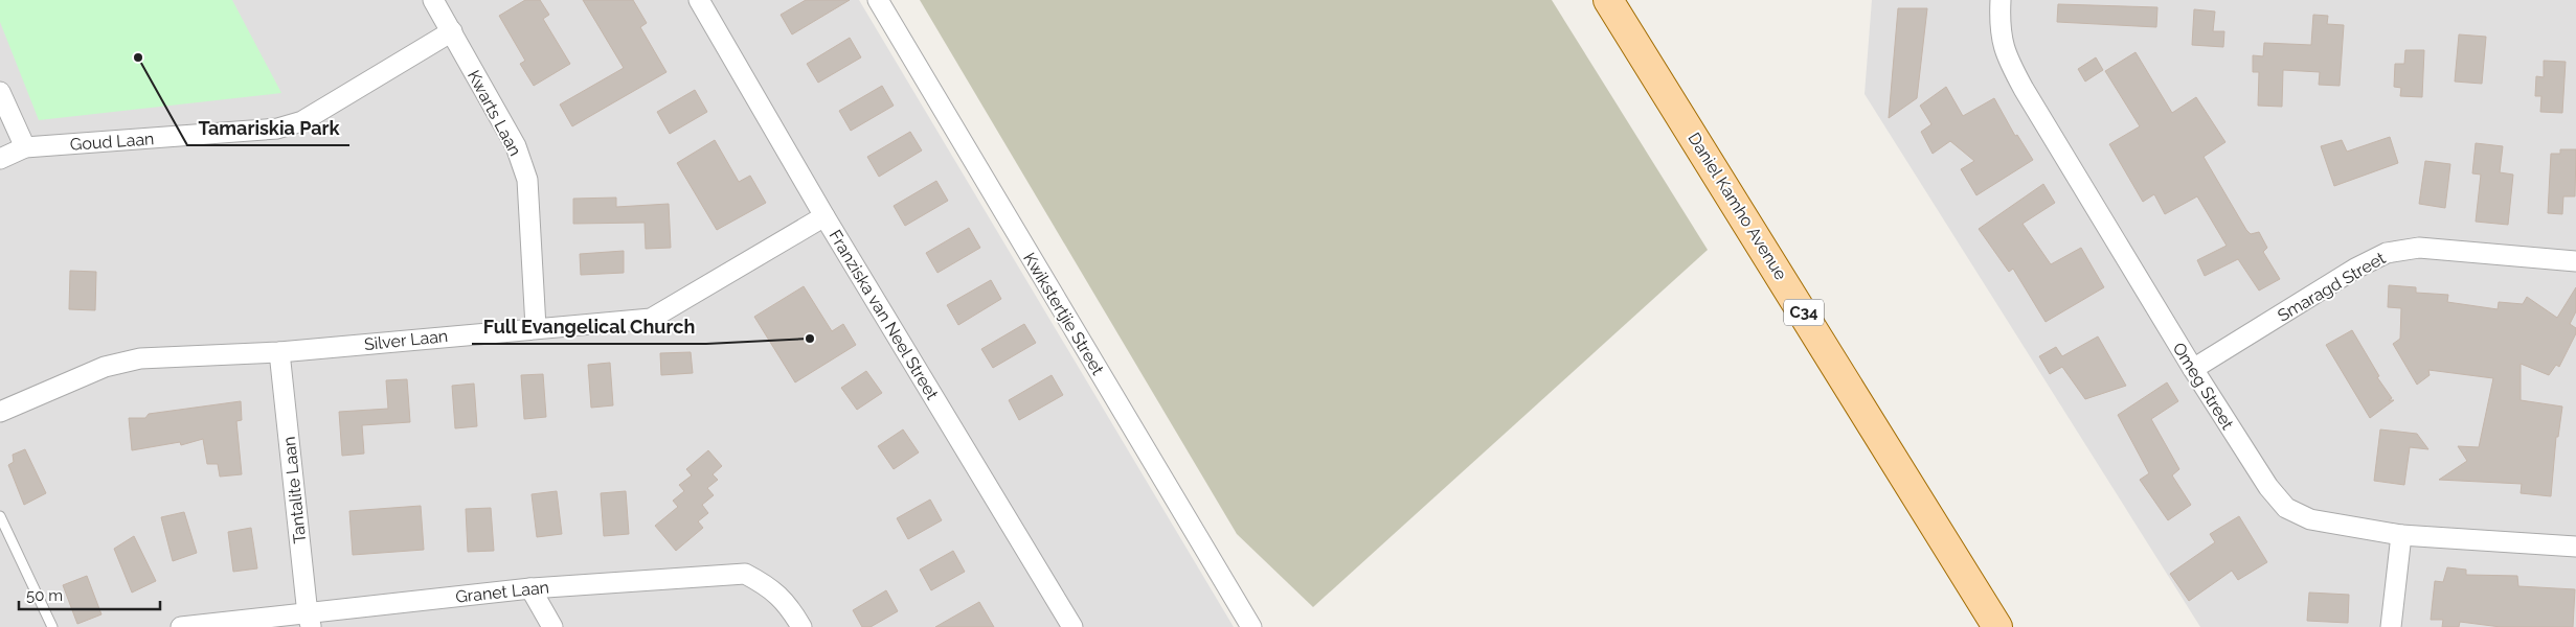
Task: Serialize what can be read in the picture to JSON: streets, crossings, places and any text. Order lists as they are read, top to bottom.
{
  "streets": {
    "main road": ["Daniel Kamho Avenue", "C34"],
    "street": [
      "Kwarts Laan",
      "Goud Laan",
      "Smaragd Street",
      "Kwikstertjie Street",
      "Franziska van Neel Street",
      "Silver Laan",
      "Omeg Street",
      "Tantalite Laan",
      "Granet Laan"
    ]
  },
  "crossings": [
    ["Kwarts Laan", "Goud Laan"],
    ["Kwarts Laan", "Silver Laan"],
    ["Smaragd Street", "Omeg Street"],
    ["Franziska van Neel Street", "Silver Laan"],
    ["Silver Laan", "Tantalite Laan"],
    ["Tantalite Laan", "Granet Laan"]
  ],
  "places": ["Tamariskia Park", "Full Evangelical Church"],
  "scale_bar": "50 m"
}
